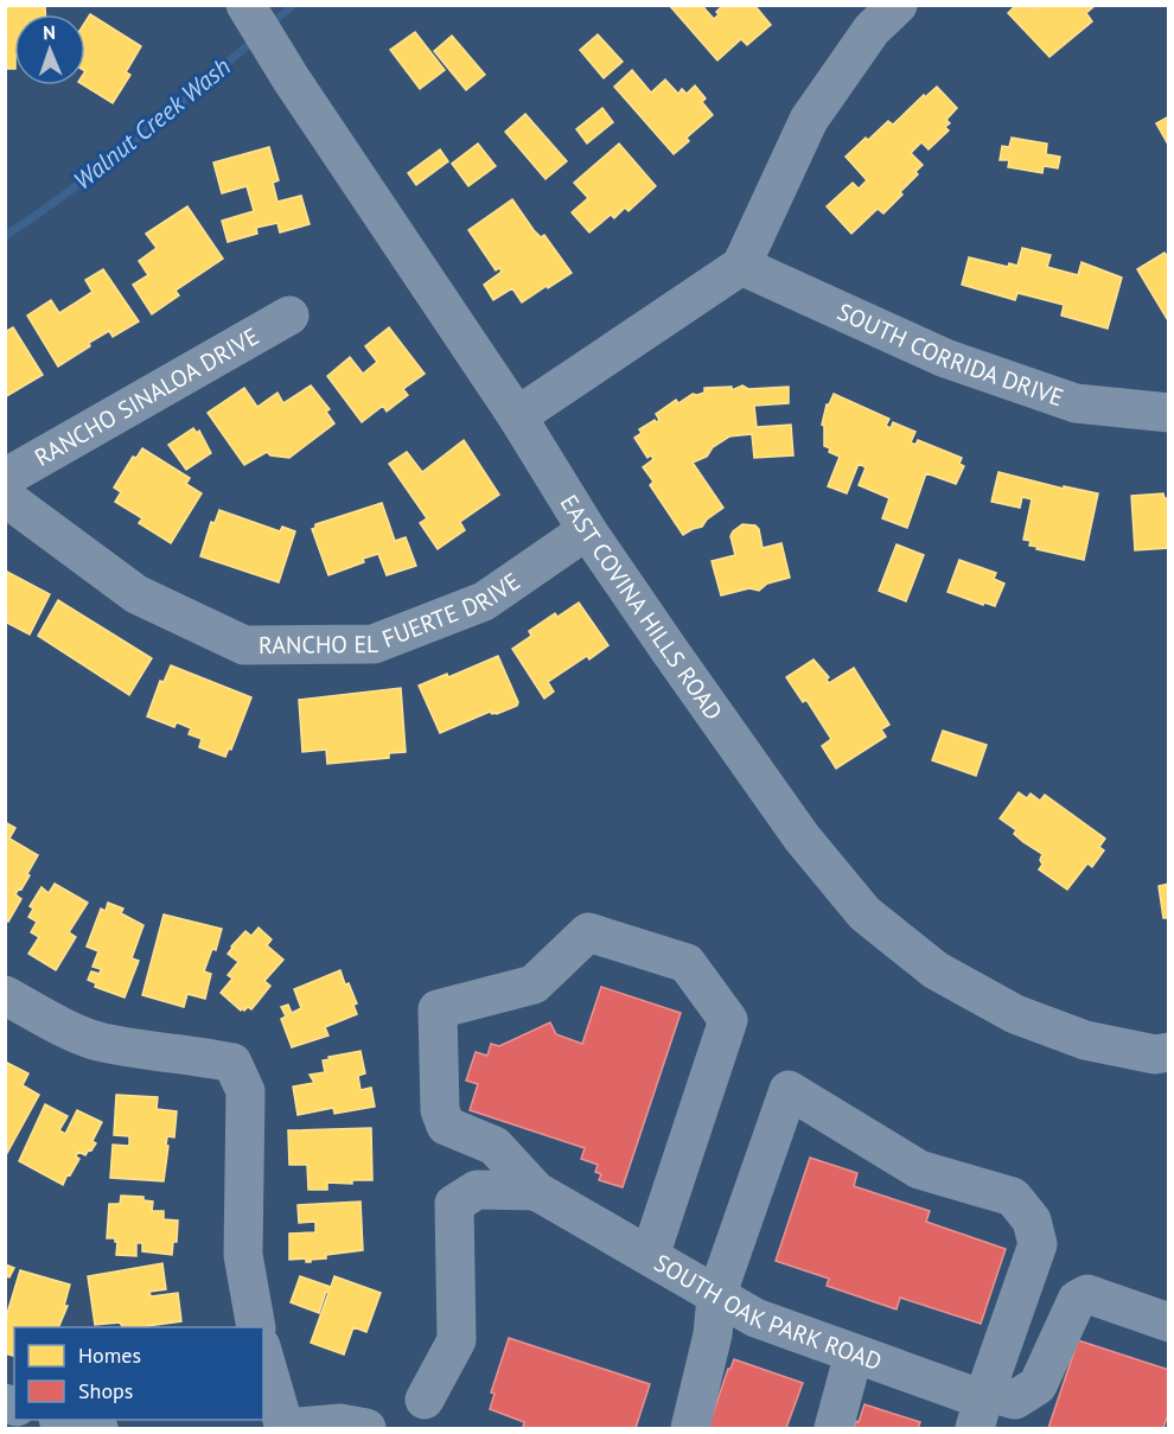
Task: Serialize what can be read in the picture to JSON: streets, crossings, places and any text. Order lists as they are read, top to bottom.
{
  "streets": {
    "street": [
      "SOUTH CORRIDA DRIVE",
      "RANCHO SINALOA DRIVE",
      "EAST COVINA HILLS ROAD",
      "RANCHO EL FUERTE DRIVE",
      "SOUTH OAK PARK ROAD"
    ]
  },
  "crossings": [
    ["EAST COVINA HILLS ROAD", "RANCHO EL FUERTE DRIVE"]
  ],
  "water": ["Walnut Creek Wash"],
  "legend": ["Homes", "Shops"],
  "north": "top"
}
